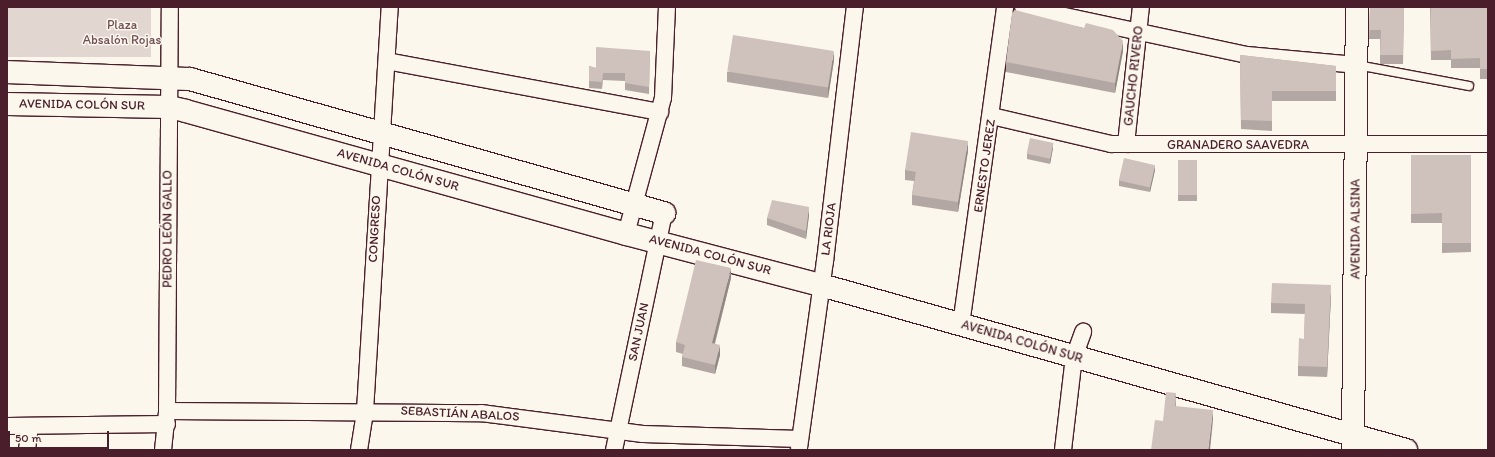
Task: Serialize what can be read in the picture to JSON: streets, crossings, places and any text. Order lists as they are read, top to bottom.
{
  "streets": {
    "main road": ["AVENIDA COLÓN SUR", "AVENIDA ALSINA"],
    "street": [
      "GAUCHO RIVERO",
      "GRANADERO SAAVEDRA",
      "ERNESTO JEREZ",
      "PEDRO LEÓN GALLO",
      "CONGRESO",
      "LA RIOJA",
      "SAN JUAN",
      "SEBASTIÁN ABALOS"
    ]
  },
  "crossings": [
    ["GAUCHO RIVERO", "GRANADERO SAAVEDRA"],
    ["AVENIDA COLÓN SUR", "ERNESTO JEREZ"],
    ["AVENIDA COLÓN SUR", "PEDRO LEÓN GALLO"],
    ["AVENIDA COLÓN SUR", "CONGRESO"],
    ["AVENIDA COLÓN SUR", "LA RIOJA"],
    ["AVENIDA COLÓN SUR", "AVENIDA ALSINA"],
    ["AVENIDA COLÓN SUR", "SAN JUAN"],
    ["GRANADERO SAAVEDRA", "ERNESTO JEREZ"],
    ["GRANADERO SAAVEDRA", "AVENIDA ALSINA"],
    ["PEDRO LEÓN GALLO", "SEBASTIÁN ABALOS"],
    ["CONGRESO", "SEBASTIÁN ABALOS"],
    ["LA RIOJA", "SEBASTIÁN ABALOS"],
    ["SAN JUAN", "SEBASTIÁN ABALOS"]
  ],
  "parks": ["Plaza Absalón Rojas"],
  "scale_bar": "50 m"
}
